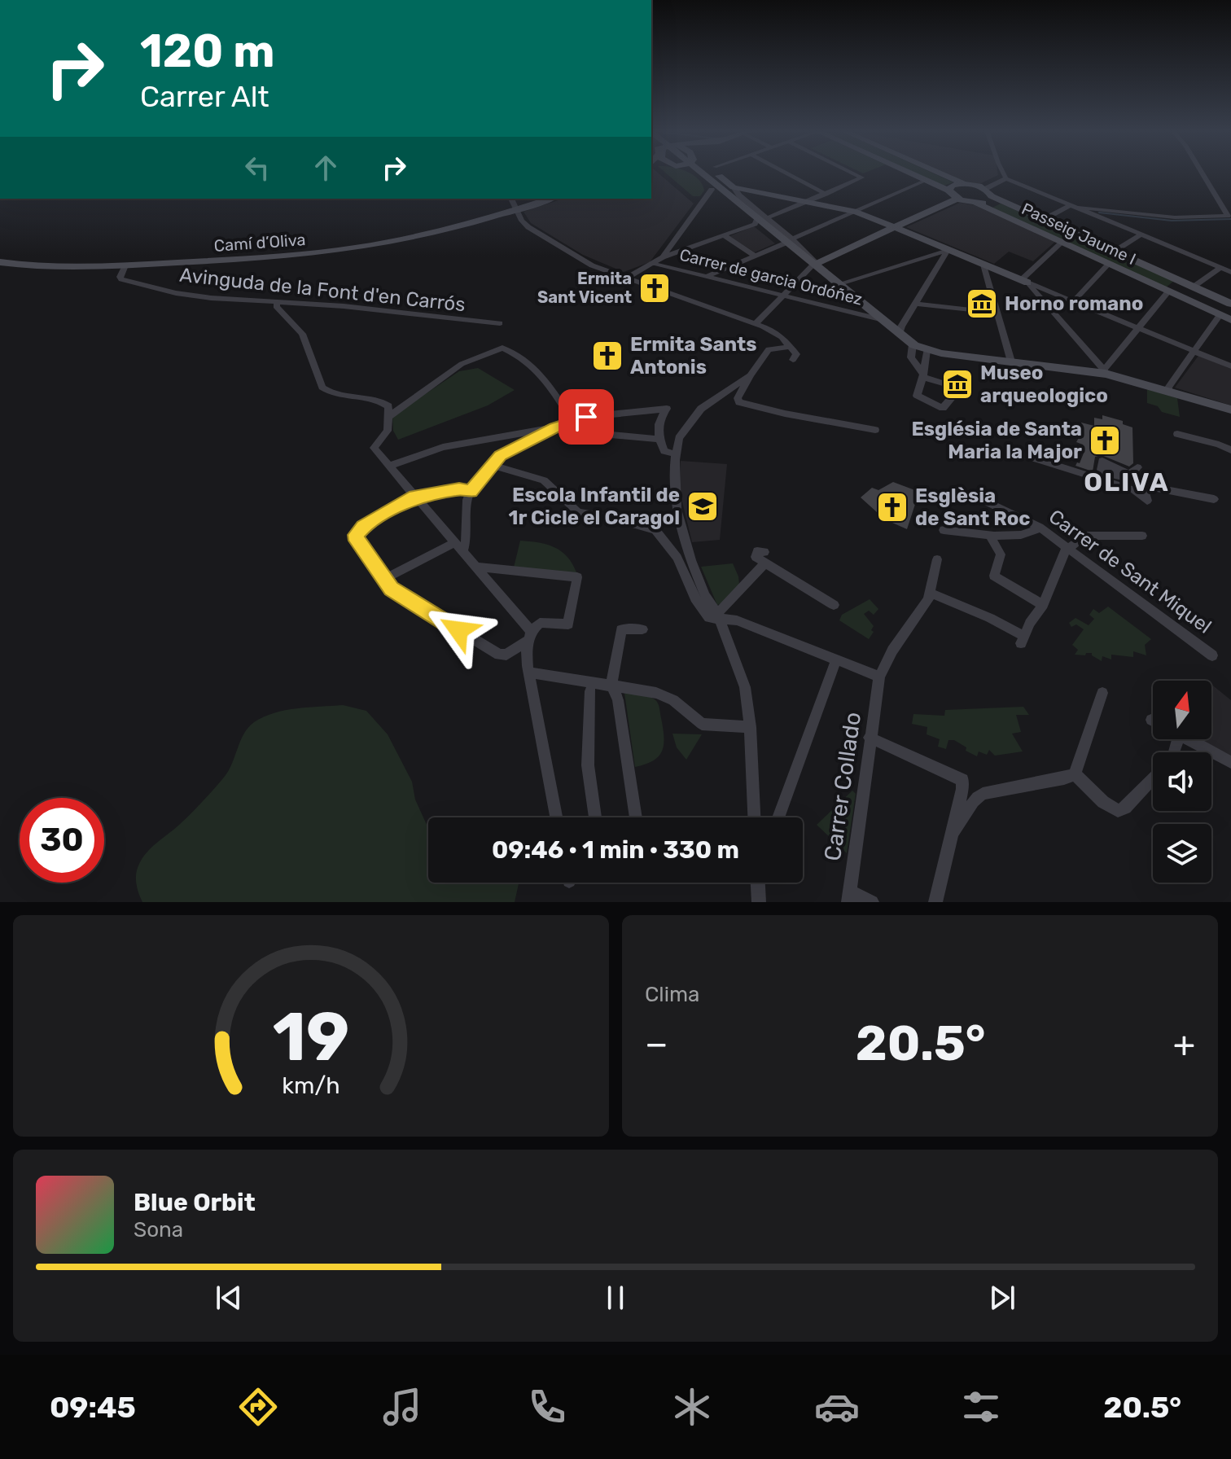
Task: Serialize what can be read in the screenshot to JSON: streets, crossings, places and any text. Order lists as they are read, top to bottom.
{
  "streets": {
    "street": [
      "Passeig Jaume I",
      "Camí d’Oliva",
      "Carrer de garcia Ordóñez",
      "Avinguda de la Font d'en Carrós",
      "Carrer de Sant Miquel",
      "Carrer Collado"
    ]
  },
  "crossings": [
    ["Camí d’Oliva", "Avinguda de la Font d'en Carrós"]
  ],
  "districts": ["OLIVA"],
  "places": {
    "church": [
      "Ermita Sant Vicent",
      "Ermita Sants Antonis",
      "Església de Santa Maria la Major",
      "Esglèsia de Sant Roc"
    ],
    "museum": ["Horno romano", "Museo arqueologico"],
    "school or university": ["Escola Infantil de 1r Cicle el Caragol"]
  },
  "north": "top",
  "page": {
    "turn": ["120 m", "Carrer Alt"],
    "limit": "30",
    "trip": "09:46 · 1 min · 330 m",
    "tile": "Clima",
    "heat": ["−", "20.5°", "+"],
    "song": ["Blue Orbit", "Sona"],
    "tabs": ["09:45", "20.5°"],
    "gauge": ["19", "km/h"]
  }
}
